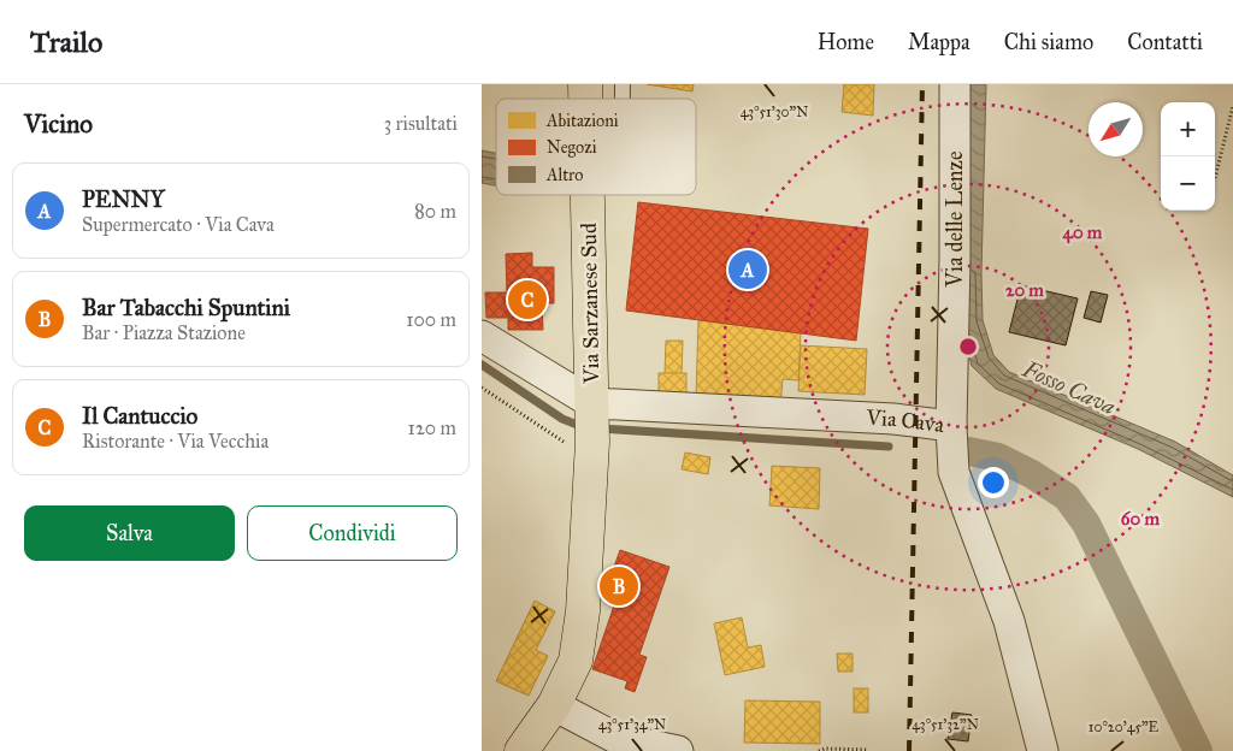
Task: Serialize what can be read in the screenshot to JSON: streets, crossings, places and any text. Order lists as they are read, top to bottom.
{
  "streets": {
    "main road": ["Via Sarzanese Sud"],
    "street": ["Via delle Lenze", "Via Cava"]
  },
  "crossings": [
    ["Via delle Lenze", "Via Cava"],
    ["Via Sarzanese Sud", "Via Cava"]
  ],
  "water": ["Fosso Cava"],
  "legend": ["Abitazioni", "Negozi", "Altro"],
  "north": "bottom left",
  "page": {
    "header": "Trailo",
    "nav": [
      "Home",
      "Mappa",
      "Chi siamo",
      "Contatti"
    ],
    "heading": ["Vicino", "3 risultati"],
    "map_buttons": ["+", "−"],
    "list": [
      {
        "mark": "A",
        "name": "PENNY",
        "note": "Supermercato · Via Cava",
        "value": "80 m"
      },
      {
        "mark": "B",
        "name": "Bar Tabacchi Spuntini",
        "note": "Bar · Piazza Stazione",
        "value": "100 m"
      },
      {
        "mark": "C",
        "name": "Il Cantuccio",
        "note": "Ristorante · Via Vecchia",
        "value": "120 m"
      }
    ],
    "pins": ["A", "C", "B"],
    "buttons": ["Salva", "Condividi"]
  },
  "coordinates": [
    "43°51'30\"N",
    "43°51'34\"N",
    "43°51'32\"N",
    "10°20'45\"E"
  ],
  "rings": ["40 m", "20 m", "60 m"]
}
